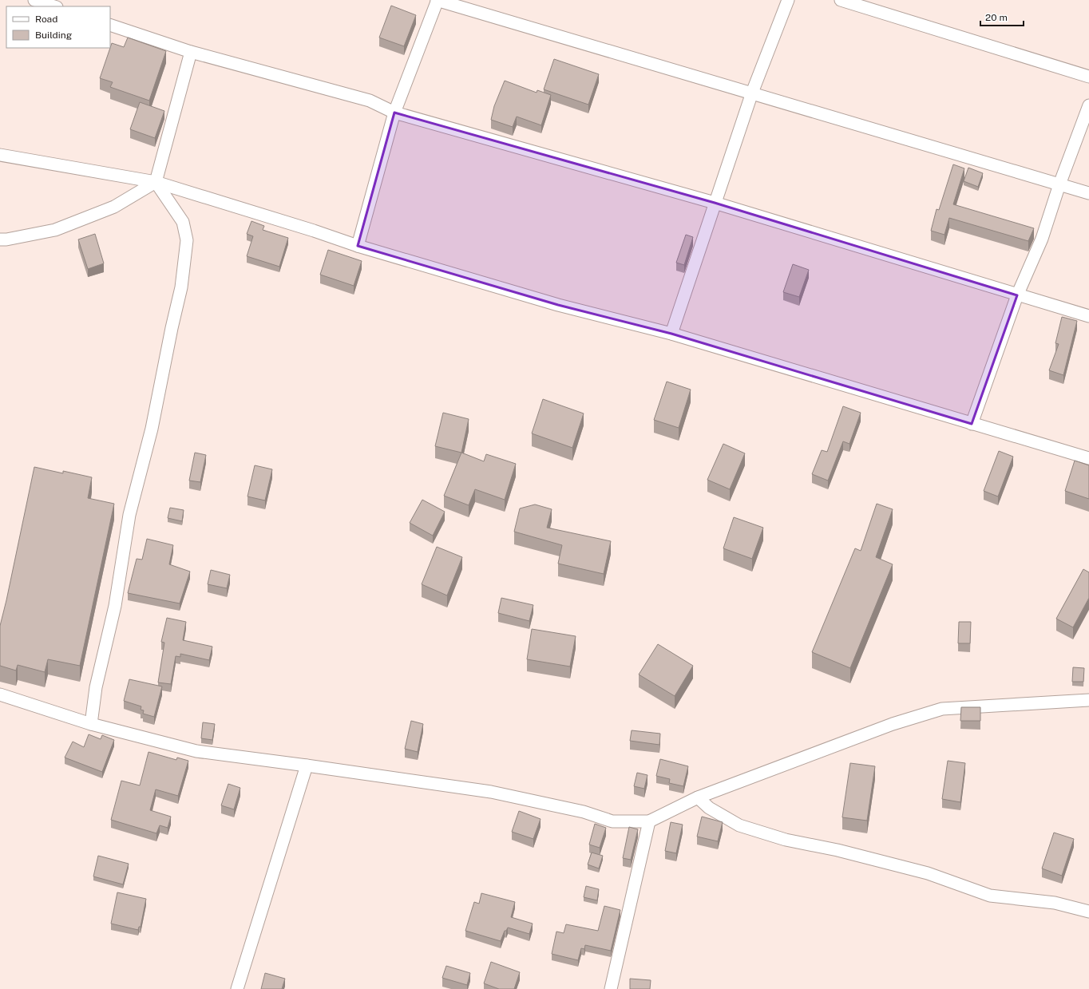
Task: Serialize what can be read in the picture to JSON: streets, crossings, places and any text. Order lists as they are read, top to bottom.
{
  "legend": ["Road", "Building"],
  "scale_bar": "20 m"
}
